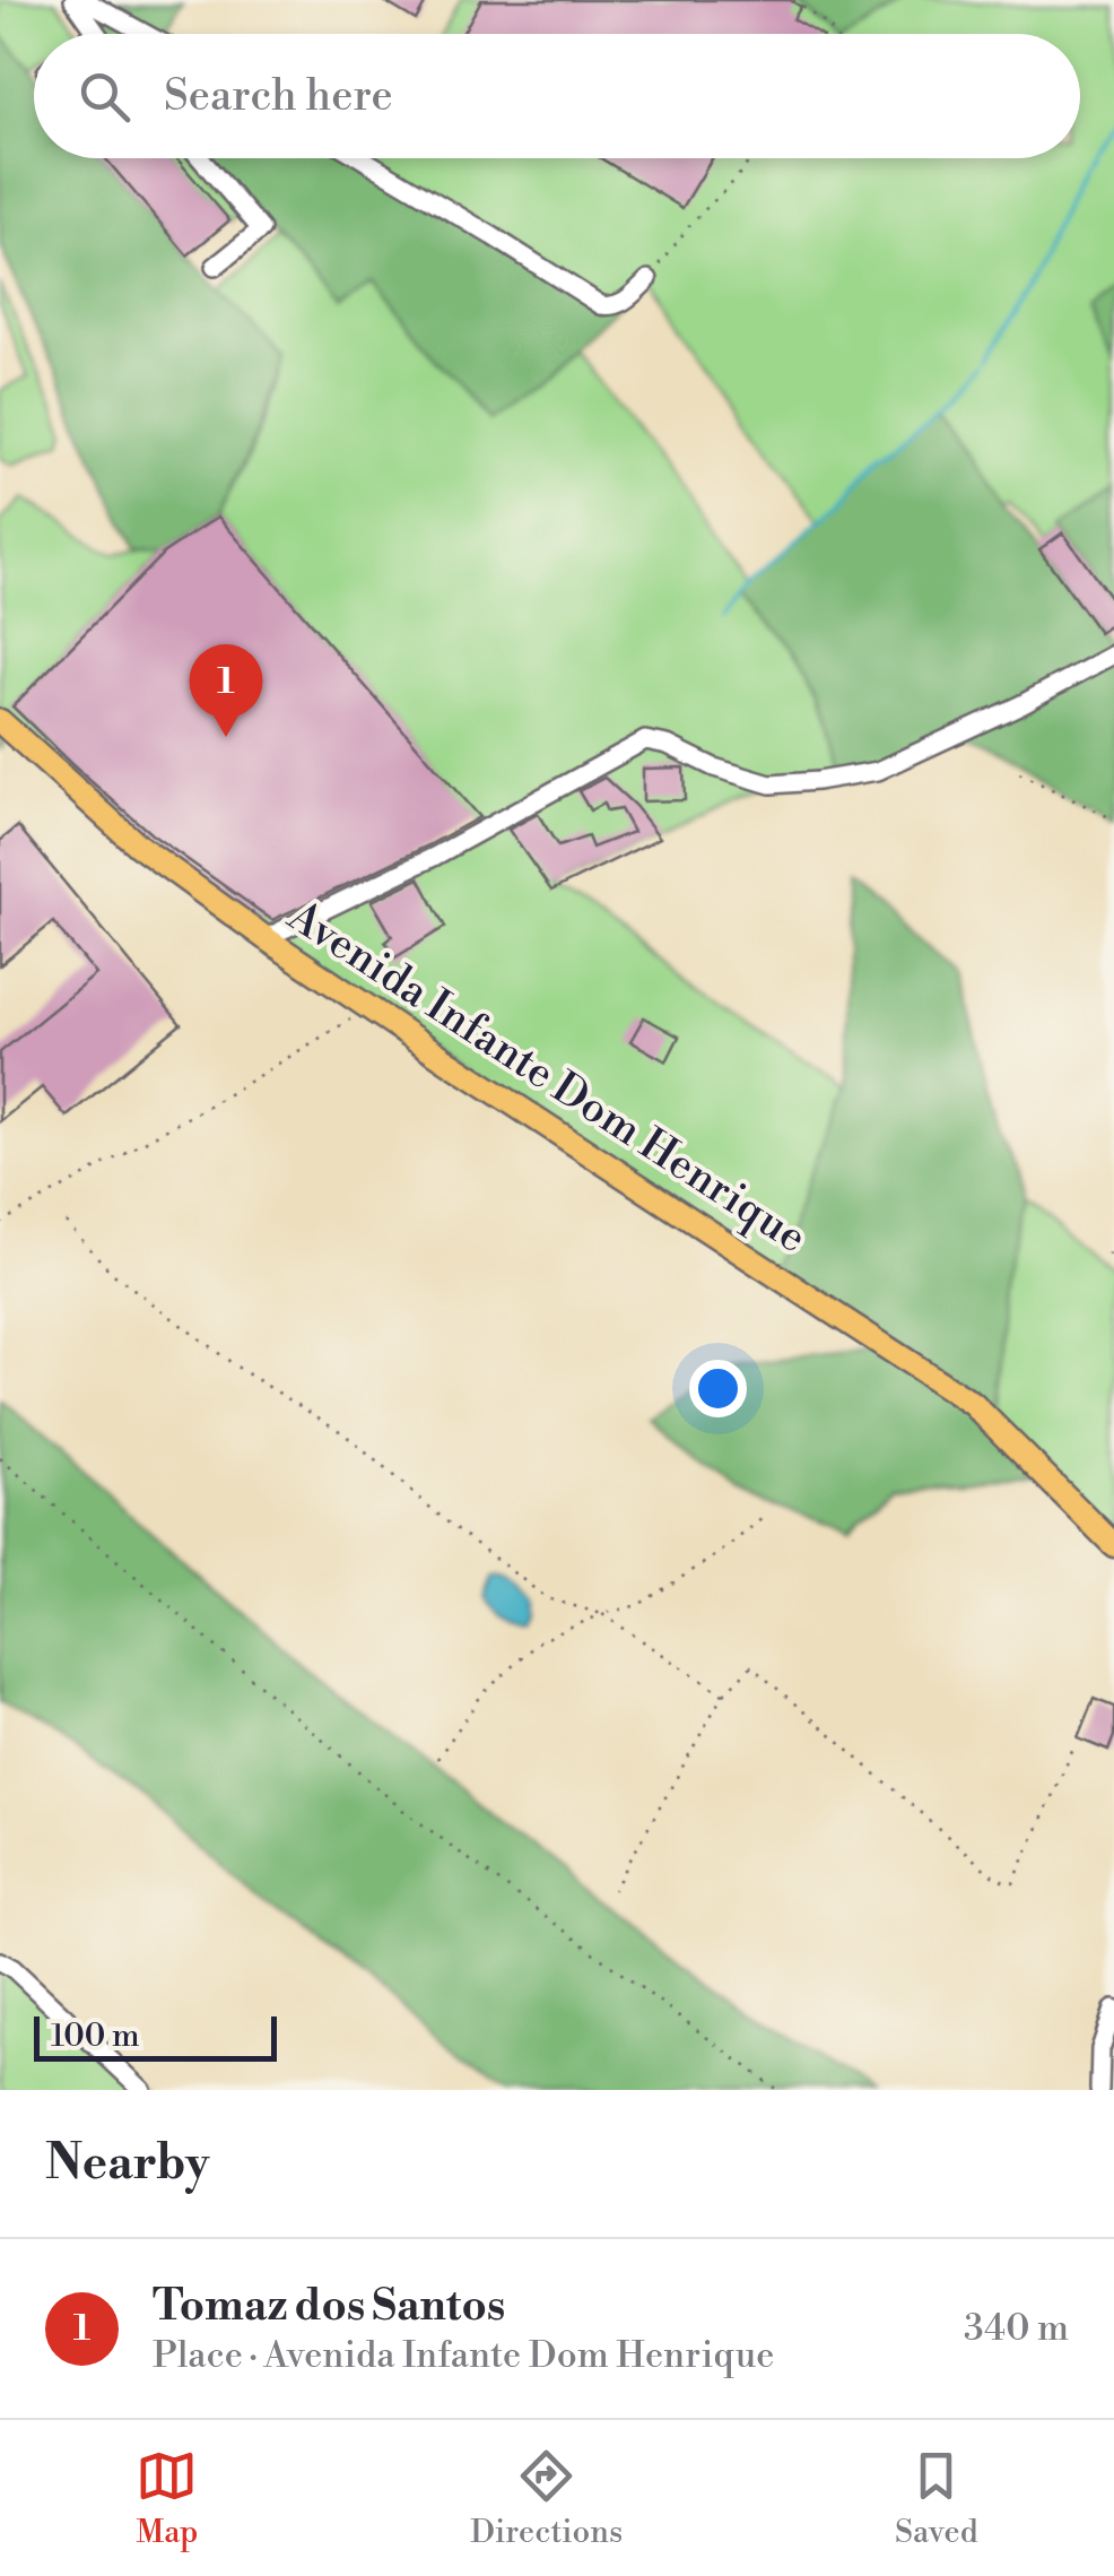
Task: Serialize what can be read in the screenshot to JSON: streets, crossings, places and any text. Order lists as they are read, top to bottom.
{
  "streets": {
    "main road": ["Avenida Infante Dom Henrique"]
  },
  "scale_bar": "100 m",
  "page": {
    "search": "Search here",
    "pins": "1",
    "scale": "100 m",
    "heading": "Nearby",
    "list": [
      {
        "mark": "1",
        "name": "Tomaz dos Santos",
        "note": "Place · Avenida Infante Dom Henrique",
        "value": "340 m"
      }
    ],
    "nav": ["Map", "Directions", "Saved"]
  }
}
